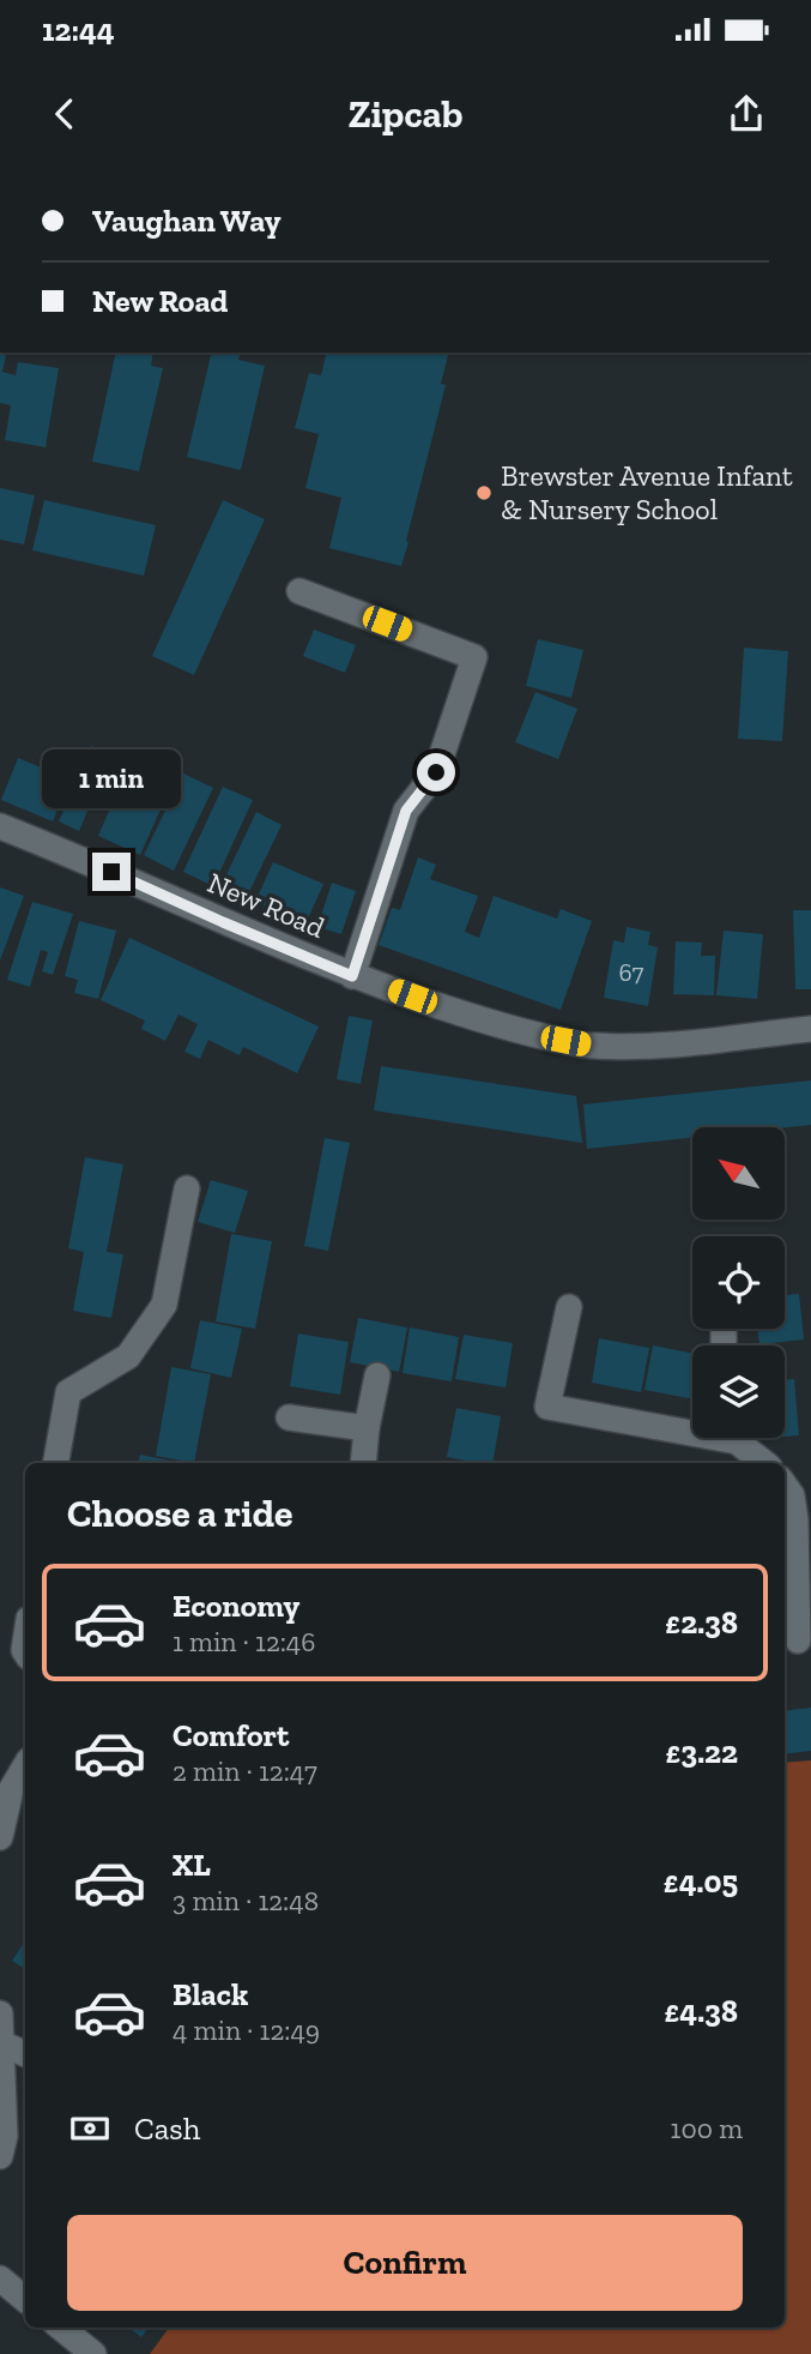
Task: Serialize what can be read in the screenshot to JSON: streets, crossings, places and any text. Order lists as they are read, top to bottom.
{
  "streets": {
    "street": ["New Road"]
  },
  "places": ["Brewster Avenue Infant & Nursery School"],
  "house_numbers": ["67"],
  "north": "top left",
  "page": {
    "status": "12:44",
    "header": "Zipcab",
    "banner": ["Vaughan Way", "New Road"],
    "bubble": "1 min",
    "heading": "Choose a ride",
    "list": [
      {
        "name": "Economy",
        "note": "1 min · 12:46",
        "value": "£2.38"
      },
      {
        "name": "Comfort",
        "note": "2 min · 12:47",
        "value": "£3.22"
      },
      {
        "name": "XL",
        "note": "3 min · 12:48",
        "value": "£4.05"
      },
      {
        "name": "Black",
        "note": "4 min · 12:49",
        "value": "£4.38"
      }
    ],
    "pay": ["Cash", "100 m"],
    "buttons": "Confirm"
  }
}
